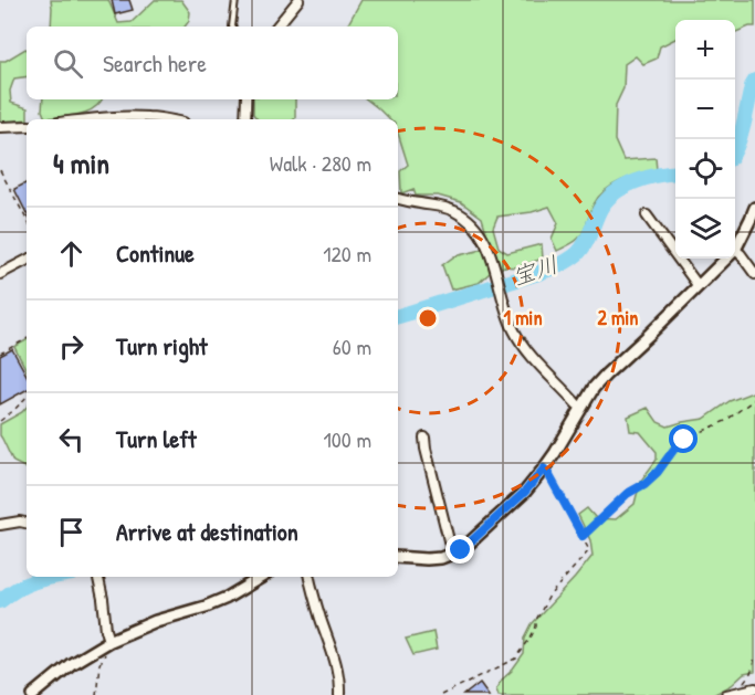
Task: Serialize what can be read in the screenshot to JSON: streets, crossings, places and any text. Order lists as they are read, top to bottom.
{
  "water": ["宝川"],
  "page": {
    "map_buttons": ["+", "−"],
    "search": "Search here",
    "heading": ["4 min", "Walk · 280 m"],
    "list": [
      ["Continue", "120 m"],
      ["Turn right", "60 m"],
      ["Turn left", "100 m"],
      "Arrive at destination"
    ]
  },
  "rings": ["1 min", "2 min"]
}
